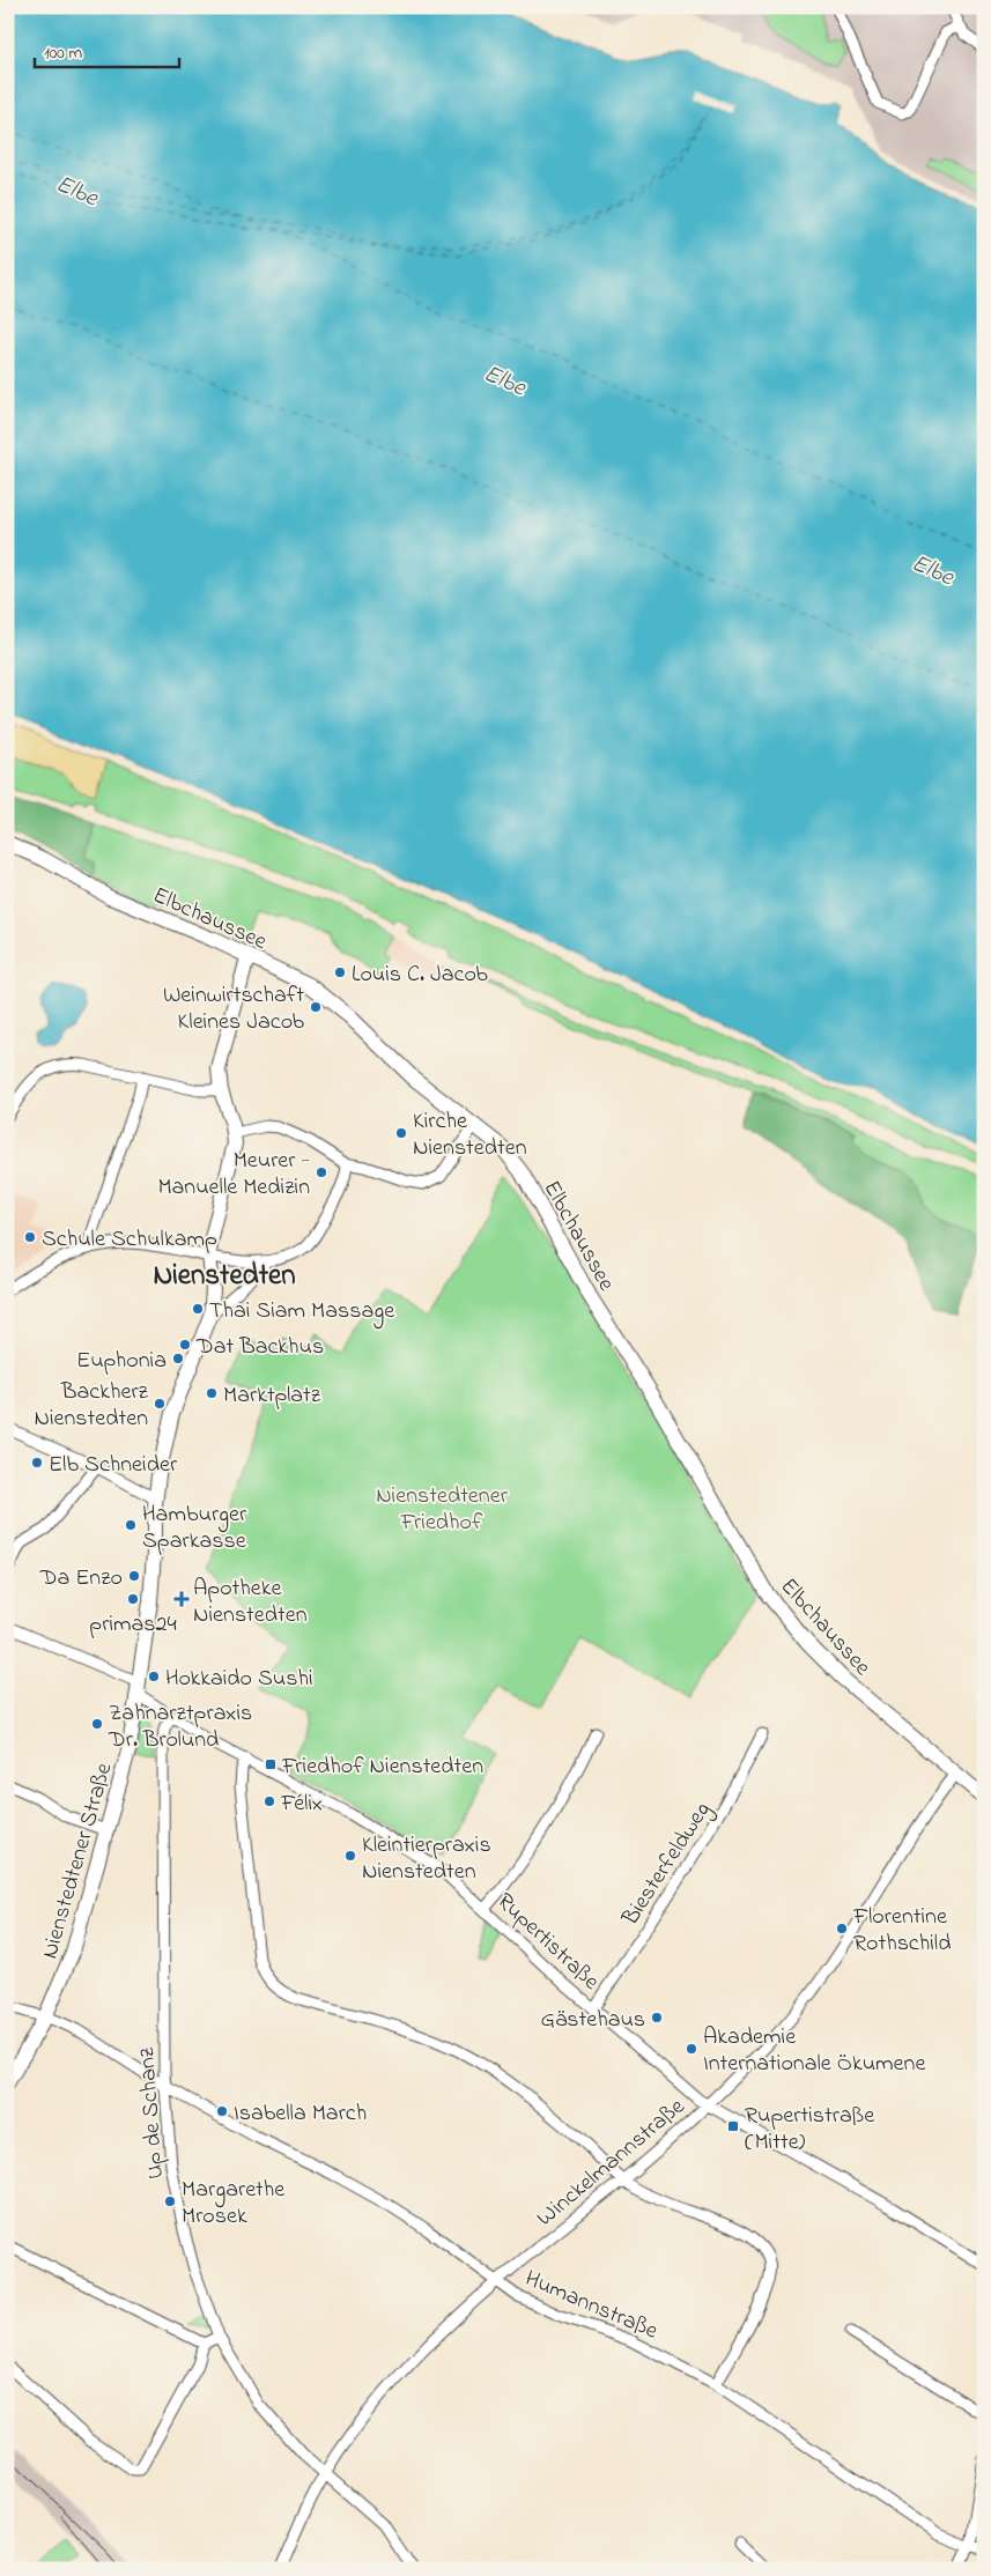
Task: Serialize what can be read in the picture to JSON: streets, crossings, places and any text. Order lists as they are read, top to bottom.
{
  "streets": {
    "main road": ["Elbchaussee", "Nienstedtener Straße"],
    "street": [
      "Biesterfeldweg",
      "Rupertistraße",
      "Up de Schanz",
      "Winckelmannstraße",
      "Humannstraße"
    ]
  },
  "crossings": [
    ["Elbchaussee", "Winckelmannstraße"],
    ["Nienstedtener Straße", "Rupertistraße"],
    ["Nienstedtener Straße", "Humannstraße"],
    ["Biesterfeldweg", "Rupertistraße"],
    ["Rupertistraße", "Up de Schanz"],
    ["Rupertistraße", "Winckelmannstraße"],
    ["Up de Schanz", "Winckelmannstraße"],
    ["Up de Schanz", "Humannstraße"],
    ["Winckelmannstraße", "Humannstraße"]
  ],
  "districts": ["Nienstedten"],
  "water": ["Elbe"],
  "parks": ["Nienstedtener Friedhof"],
  "places": {
    "other": [
      "Louis C. Jacob",
      "Weinwirtschaft Kleines Jacob",
      "Kirche Nienstedten",
      "Meurer - Manuelle Medizin",
      "Schule Schulkamp",
      "Thai Siam Massage",
      "Dat Backhus",
      "Euphonia",
      "Marktplatz",
      "Backherz Nienstedten",
      "Elb Schneider",
      "Hamburger Sparkasse",
      "Da Enzo",
      "primas24",
      "Hokkaido Sushi",
      "Zahnarztpraxis Dr. Brolund",
      "Félix",
      "Kleintierpraxis Nienstedten",
      "Florentine Rothschild",
      "Gästehaus",
      "Akademie Internationale Ökumene",
      "Isabella March",
      "Margarethe Mrosek"
    ],
    "health": ["Apotheke Nienstedten"],
    "transit": ["Friedhof Nienstedten", "Rupertistraße (Mitte)"]
  },
  "scale_bar": "100 m"
}
